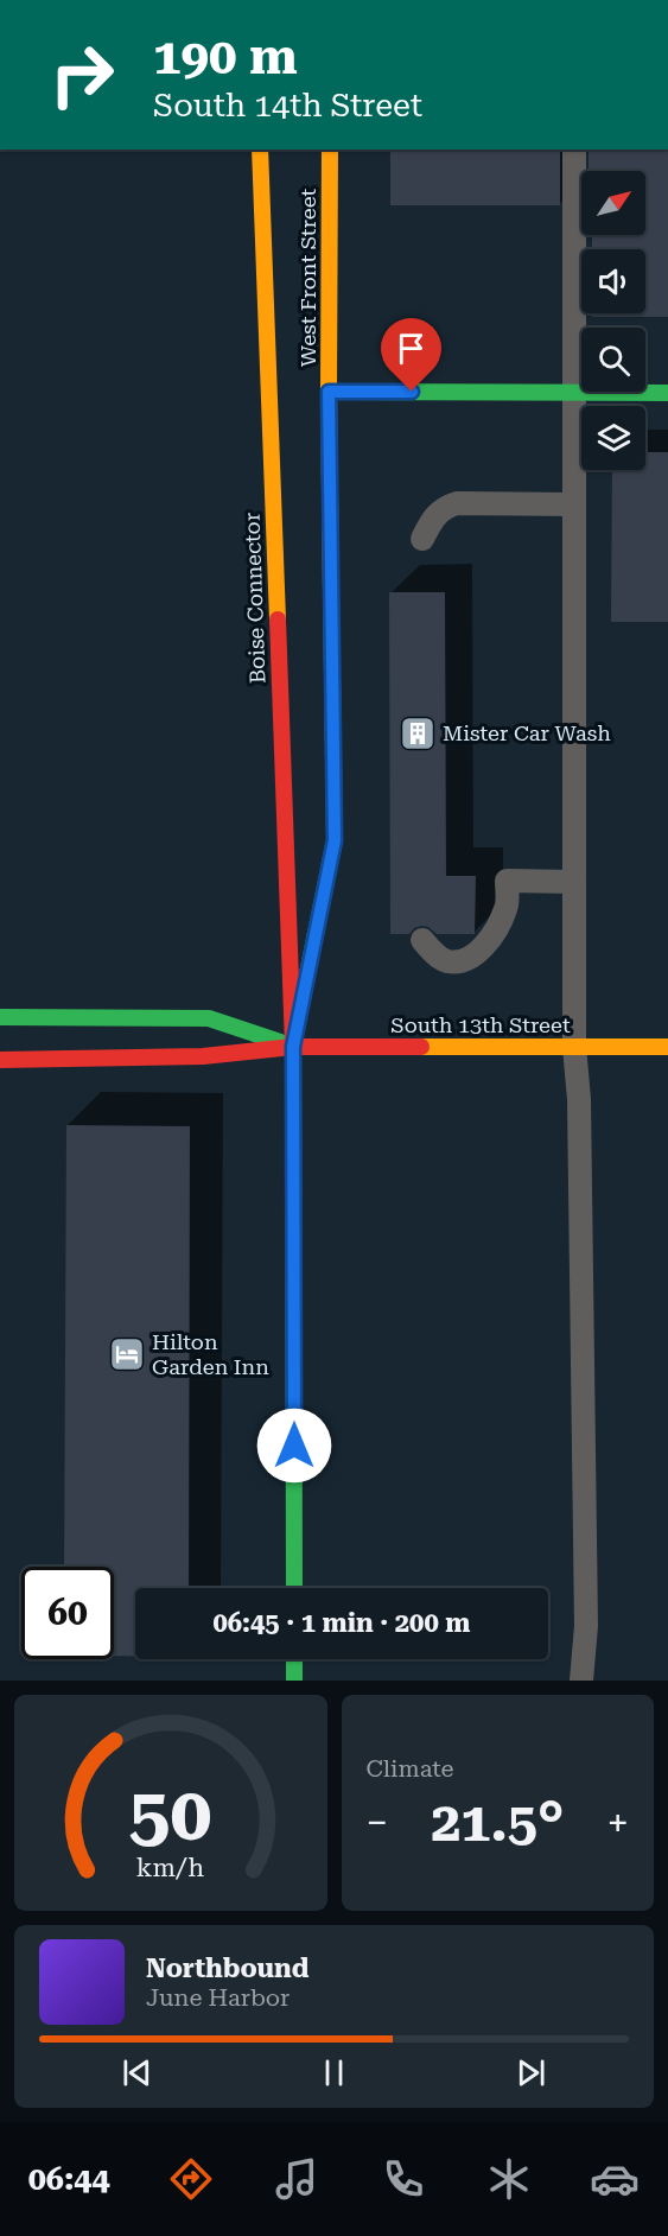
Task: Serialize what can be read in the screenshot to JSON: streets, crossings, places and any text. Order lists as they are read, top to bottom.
{
  "streets": {
    "main road": ["West Front Street", "Boise Connector", "South 13th Street"]
  },
  "crossings": [
    ["West Front Street", "Boise Connector"],
    ["West Front Street", "South 13th Street"],
    ["Boise Connector", "South 13th Street"]
  ],
  "places": {
    "building": ["Mister Car Wash"],
    "hotel": ["Hilton Garden Inn"]
  },
  "north": "top right",
  "page": {
    "turn": ["190 m", "South 14th Street"],
    "limit": "60",
    "trip": "06:45 · 1 min · 200 m",
    "tile": "Climate",
    "heat": ["−", "21.5°", "+"],
    "song": ["Northbound", "June Harbor"],
    "tabs": "06:44",
    "gauge": ["50", "km/h"]
  }
}
